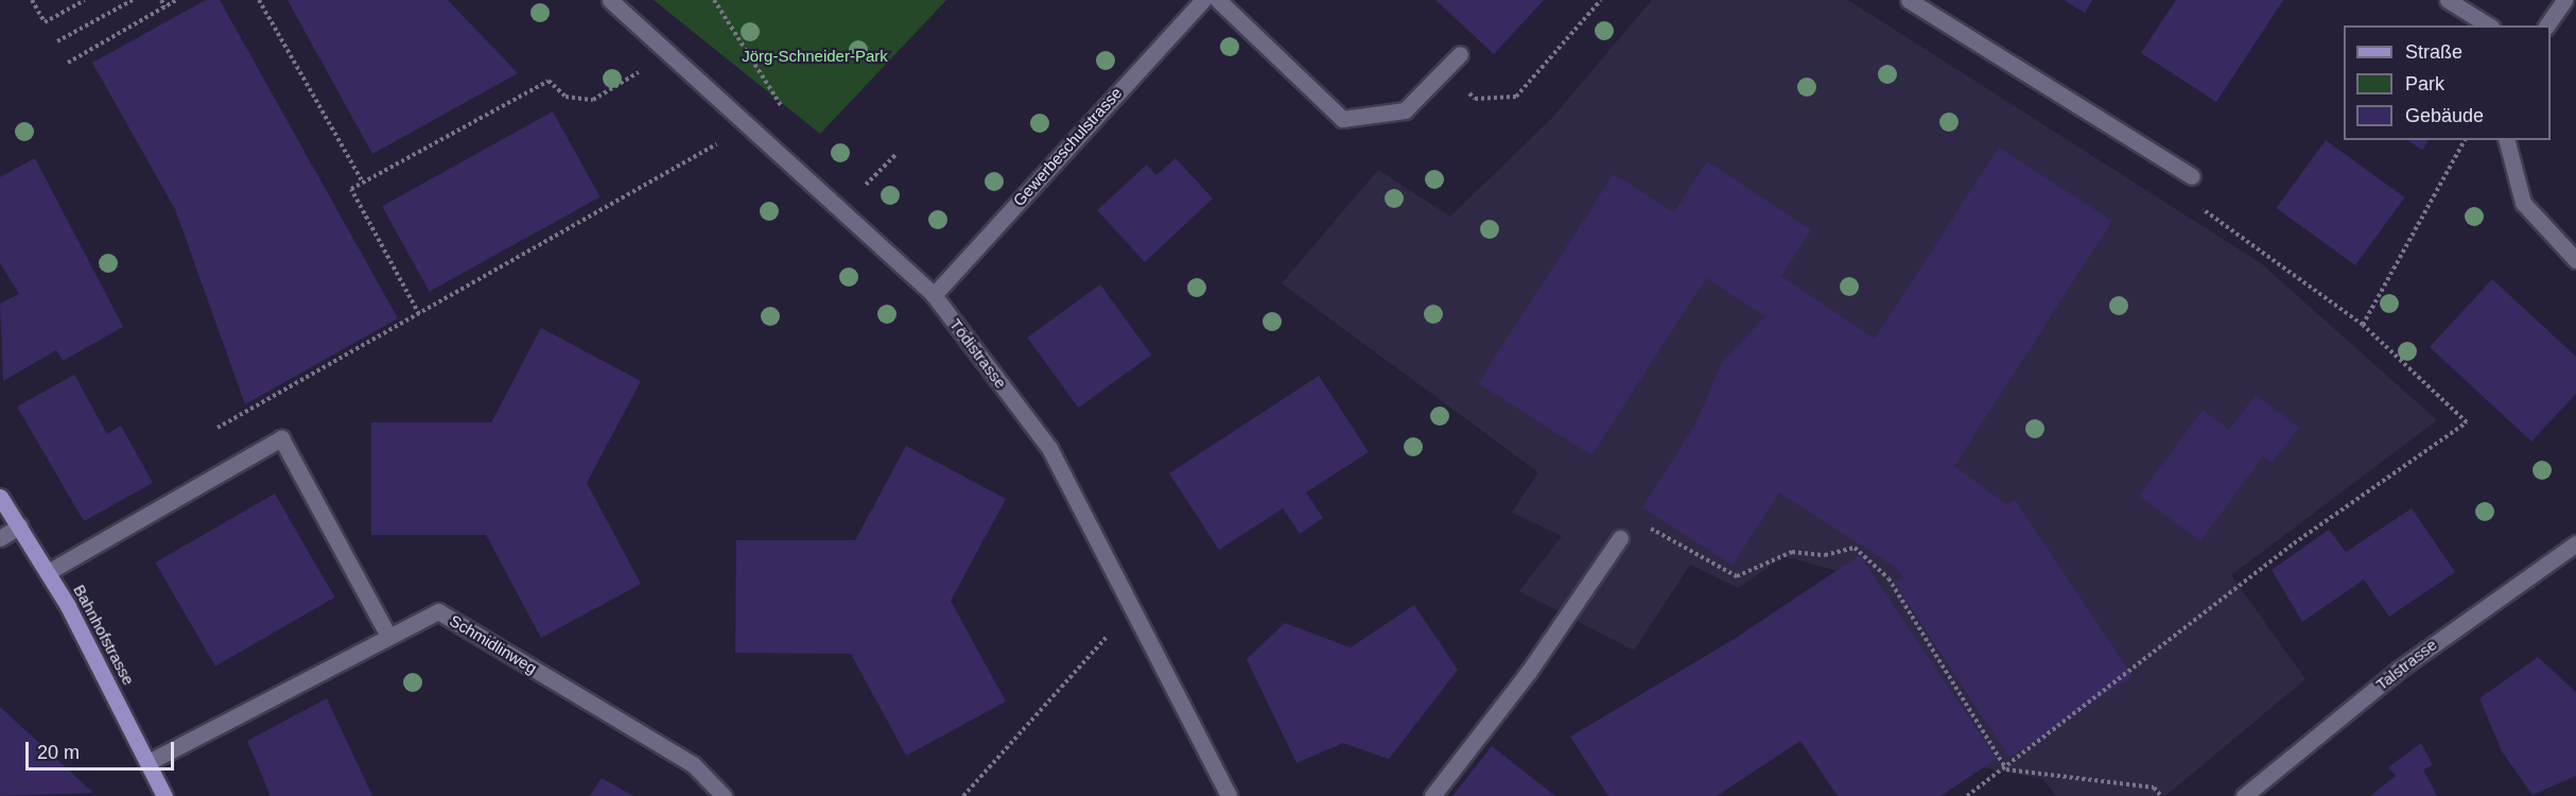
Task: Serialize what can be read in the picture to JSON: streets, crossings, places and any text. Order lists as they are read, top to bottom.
{
  "streets": {
    "main road": ["Bahnhofstrasse"],
    "street": [
      "Gewerbeschulstrasse",
      "Tödistrasse",
      "Schmidlinweg",
      "Talstrasse"
    ]
  },
  "crossings": [
    ["Gewerbeschulstrasse", "Tödistrasse"],
    ["Bahnhofstrasse", "Schmidlinweg"]
  ],
  "parks": ["Jörg-Schneider-Park"],
  "legend": ["Straße", "Park", "Gebäude"],
  "scale_bar": "20 m"
}
